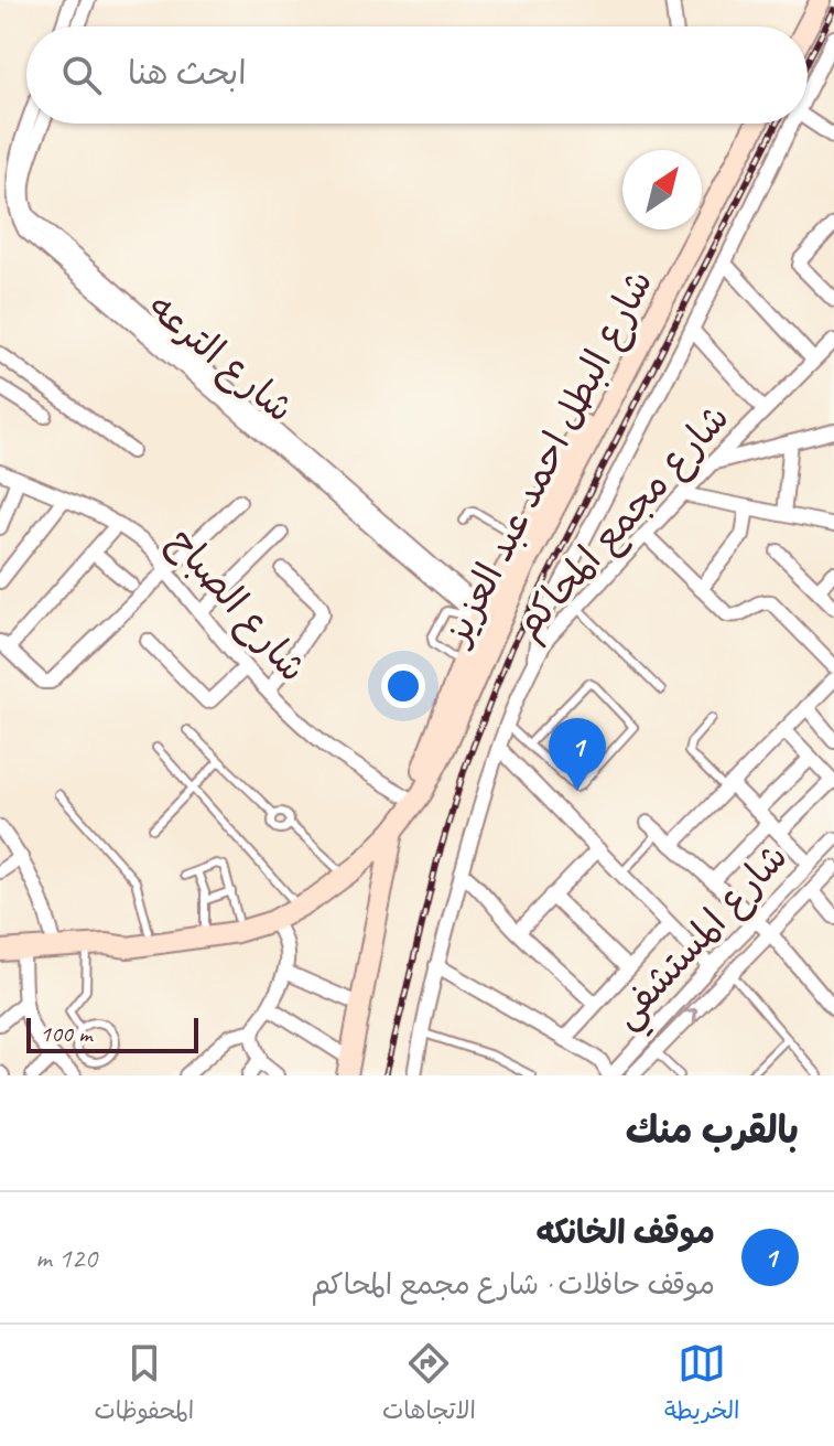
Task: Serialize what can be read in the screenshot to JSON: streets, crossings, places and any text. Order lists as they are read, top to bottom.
{
  "streets": {
    "main road": ["شارع البطل احمد عبد العزيز"],
    "street": [
      "شارع الترعه",
      "شارع مجمع المحاكم",
      "شارع الصباح",
      "شارع المستشفي"
    ]
  },
  "crossings": [
    ["شارع الترعه", "شارع البطل احمد عبد العزيز"],
    ["شارع البطل احمد عبد العزيز", "شارع الصباح"]
  ],
  "scale_bar": "100 m",
  "north": "top right",
  "page": {
    "search": "ابحث هنا",
    "pins": "1",
    "scale": "100 m",
    "heading": "بالقرب منك",
    "list": [
      {
        "mark": "1",
        "name": "موقف الخانكه",
        "note": "موقف حافلات · شارع مجمع المحاكم",
        "value": "120 m"
      }
    ],
    "nav": ["الخريطة", "الاتجاهات", "المحفوظات"]
  }
}
